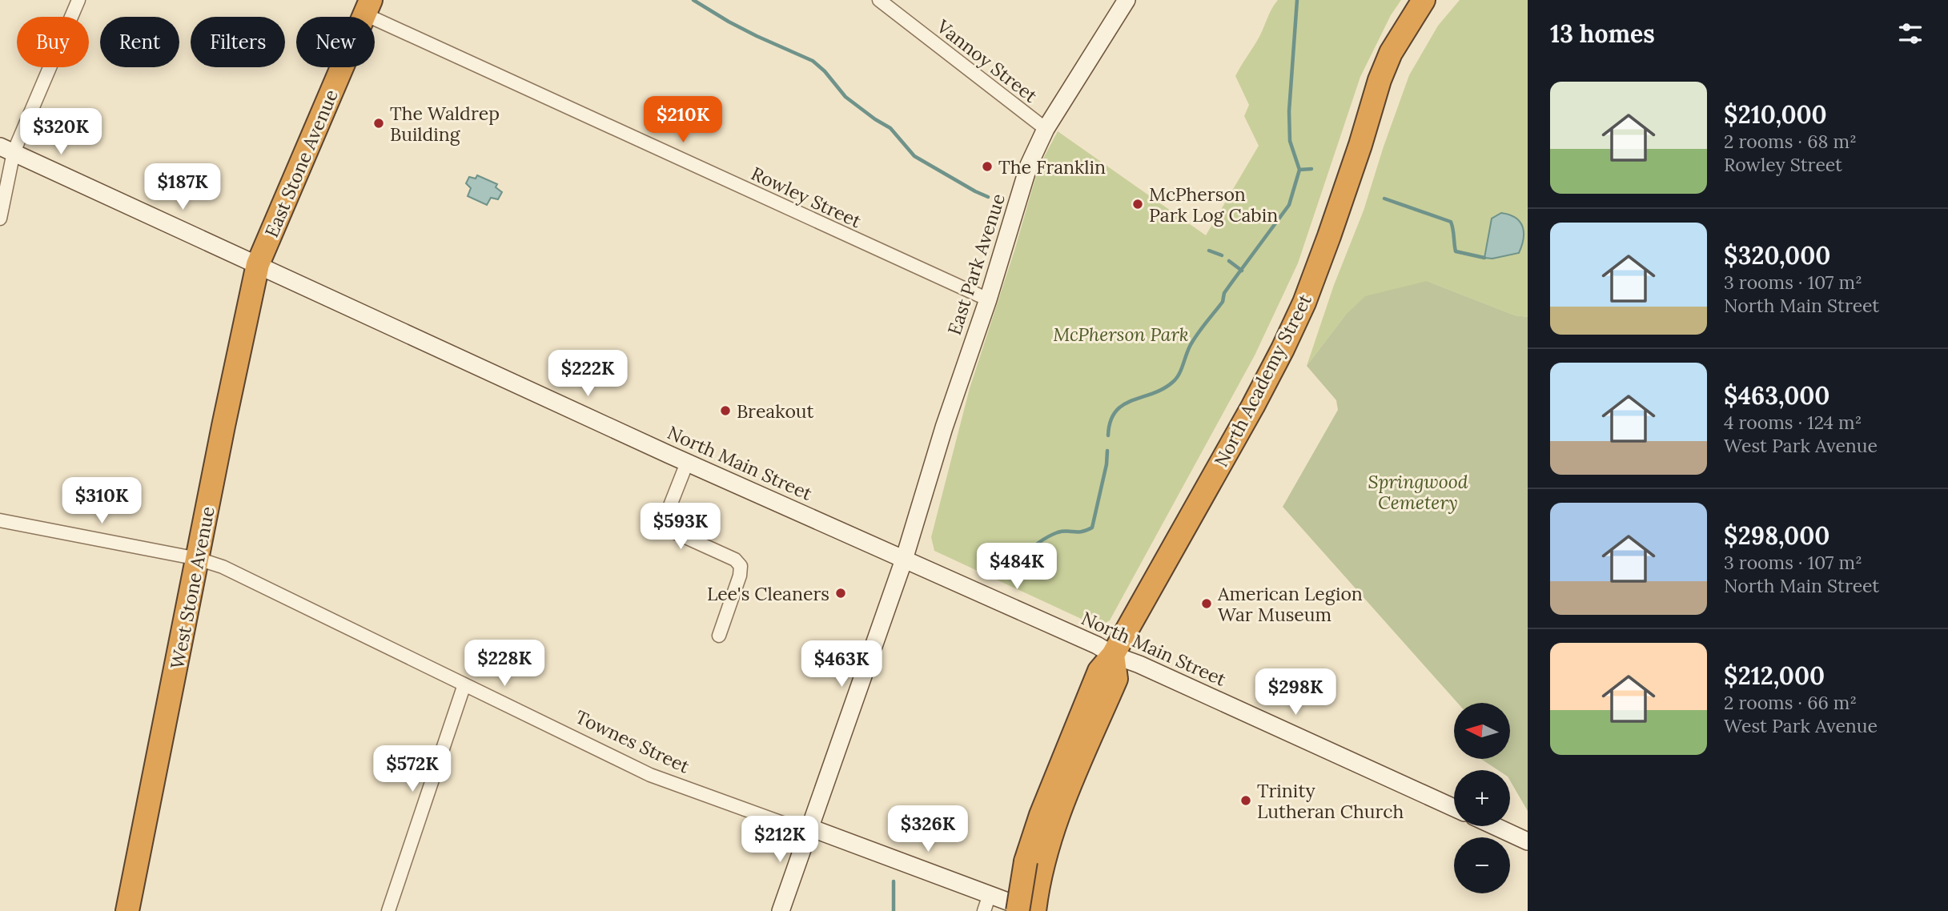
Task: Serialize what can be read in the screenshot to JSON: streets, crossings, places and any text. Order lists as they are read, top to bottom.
{
  "streets": {
    "highway": ["East Stone Avenue", "North Academy Street", "West Stone Avenue"],
    "street": [
      "Vannoy Street",
      "Rowley Street",
      "East Park Avenue",
      "North Main Street",
      "Townes Street"
    ]
  },
  "crossings": [
    ["Vannoy Street", "East Park Avenue"],
    ["East Stone Avenue", "Rowley Street"],
    ["East Stone Avenue", "North Main Street"],
    ["East Stone Avenue", "West Stone Avenue"],
    ["Rowley Street", "East Park Avenue"],
    ["East Park Avenue", "North Main Street"],
    ["East Park Avenue", "Townes Street"],
    ["North Academy Street", "North Main Street"],
    ["North Academy Street", "Townes Street"],
    ["North Main Street", "West Stone Avenue"],
    ["West Stone Avenue", "Townes Street"]
  ],
  "parks": ["McPherson Park", "Springwood Cemetery"],
  "places": [
    "The Waldrep Building",
    "The Franklin",
    "McPherson Park Log Cabin",
    "Breakout",
    "Lee's Cleaners",
    "American Legion War Museum",
    "Trinity Lutheran Church"
  ],
  "north": "left",
  "page": {
    "heading": "13 homes",
    "chip": [
      "Buy",
      "Rent",
      "Filters",
      "New"
    ],
    "list": [
      {
        "name": "$210,000",
        "note": "2 rooms · 68 m² · Rowley Street"
      },
      {
        "name": "$320,000",
        "note": "3 rooms · 107 m² · North Main Street"
      },
      {
        "name": "$463,000",
        "note": "4 rooms · 124 m² · West Park Avenue"
      },
      {
        "name": "$298,000",
        "note": "3 rooms · 107 m² · North Main Street"
      },
      {
        "name": "$212,000",
        "note": "2 rooms · 66 m² · West Park Avenue"
      }
    ],
    "price": [
      "$210K",
      "$320K",
      "$187K",
      "$222K",
      "$310K",
      "$593K",
      "$484K",
      "$228K",
      "$463K",
      "$298K",
      "$572K",
      "$326K",
      "$212K"
    ],
    "map_buttons": ["+", "−"]
  }
}
